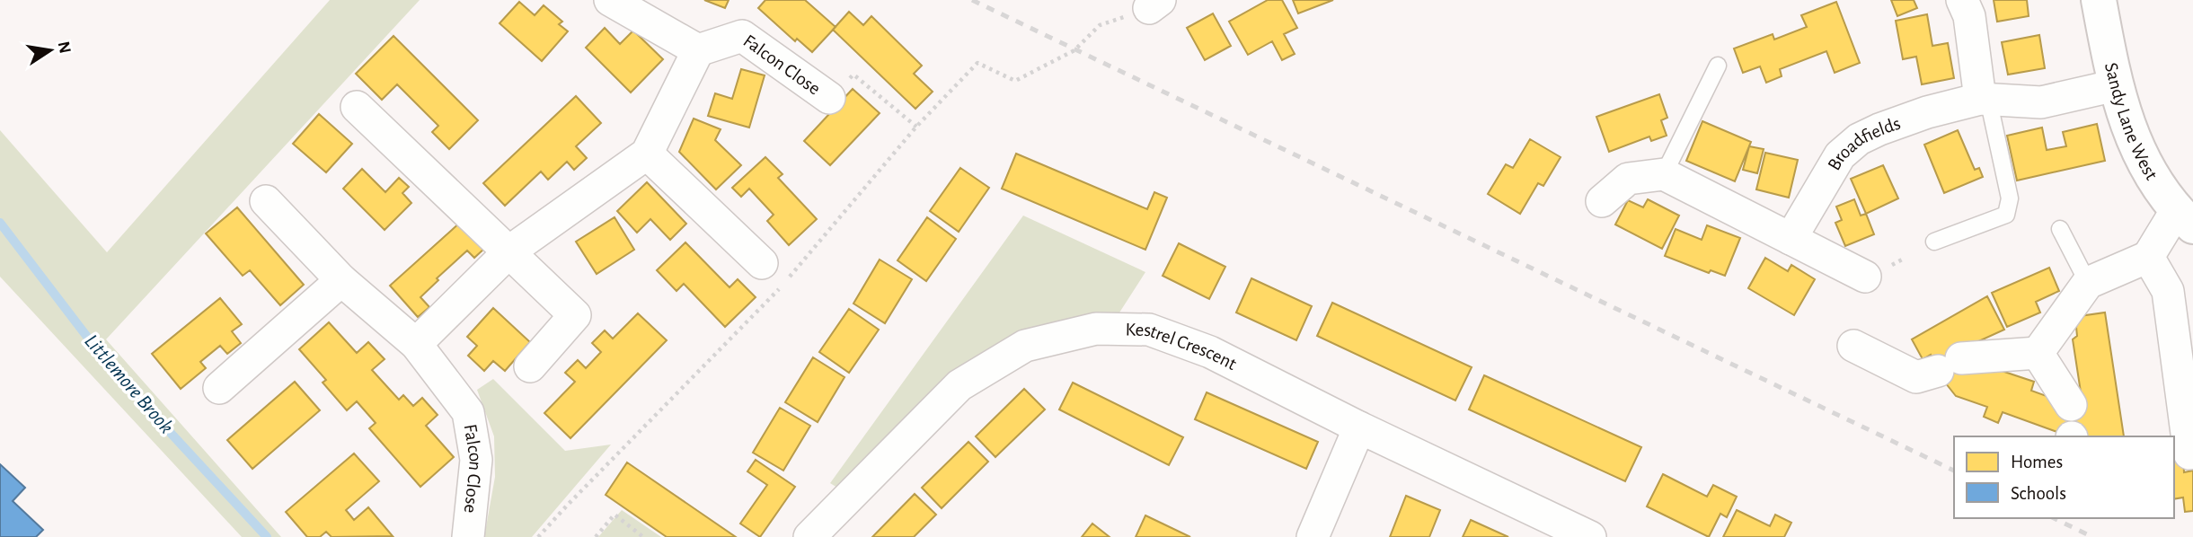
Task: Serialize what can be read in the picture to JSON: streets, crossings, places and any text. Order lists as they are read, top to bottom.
{
  "streets": {
    "street": [
      "Falcon Close",
      "Sandy Lane West",
      "Broadfields",
      "Kestrel Crescent"
    ]
  },
  "crossings": [
    ["Sandy Lane West", "Broadfields"]
  ],
  "water": ["Littlemore Brook"],
  "legend": ["Homes", "Schools"],
  "north": "right"
}
